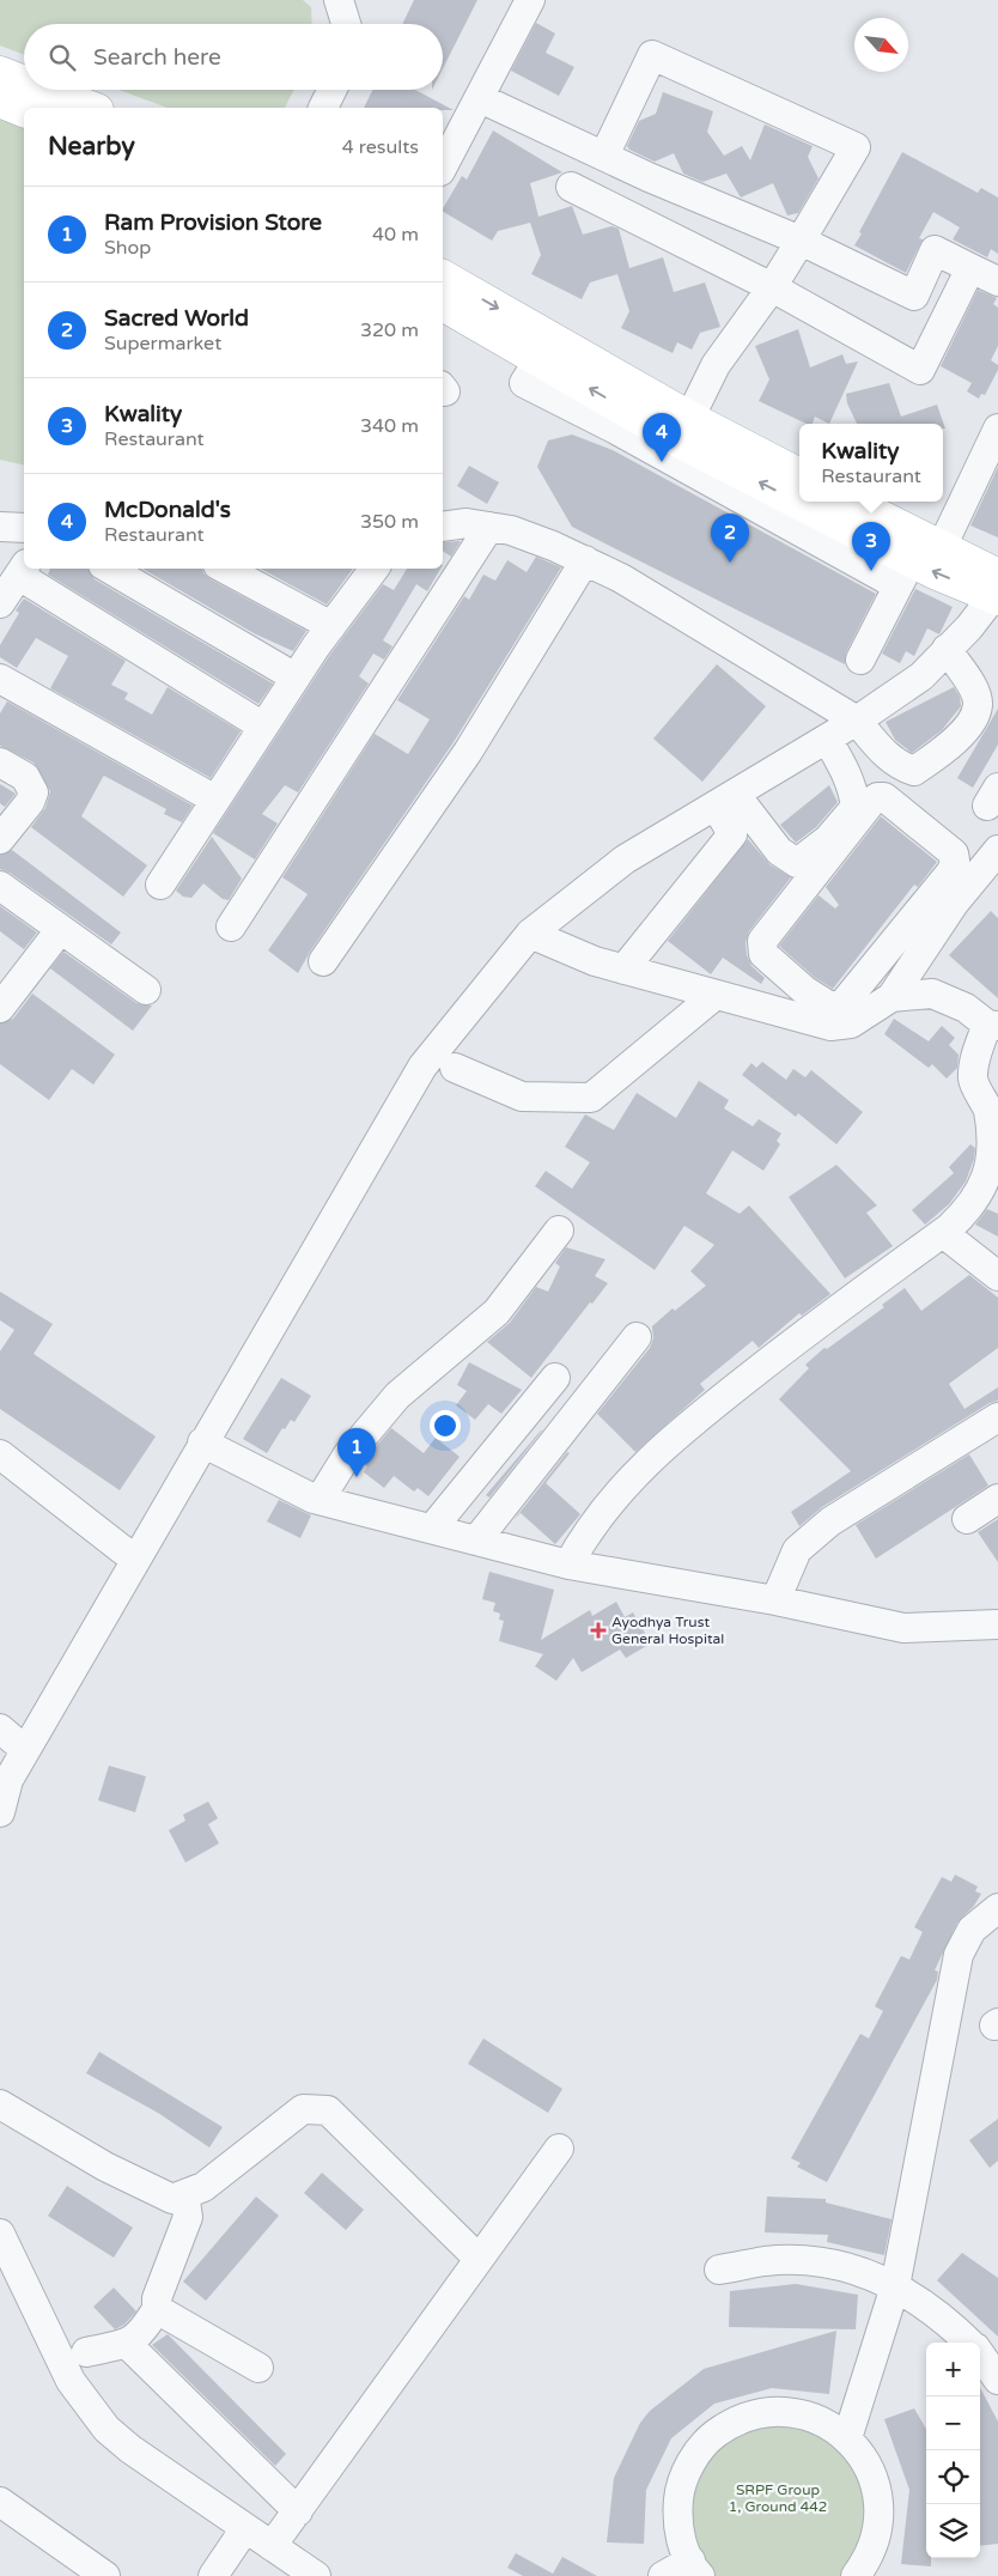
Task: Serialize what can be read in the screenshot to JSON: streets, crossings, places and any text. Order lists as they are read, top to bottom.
{
  "parks": ["SRPF Group 1, Ground 442"],
  "places": {
    "health": ["Ayodhya Trust General Hospital"]
  },
  "north": "bottom right",
  "page": {
    "search": "Search here",
    "heading": ["Nearby", "4 results"],
    "list": [
      {
        "mark": "1",
        "name": "Ram Provision Store",
        "note": "Shop",
        "value": "40 m"
      },
      {
        "mark": "2",
        "name": "Sacred World",
        "note": "Supermarket",
        "value": "320 m"
      },
      {
        "mark": "3",
        "name": "Kwality",
        "note": "Restaurant",
        "value": "340 m"
      },
      {
        "mark": "4",
        "name": "McDonald's",
        "note": "Restaurant",
        "value": "350 m"
      }
    ],
    "pins": [
      "4",
      "2",
      "3",
      "1"
    ],
    "popup": ["Kwality", "Restaurant"],
    "map_buttons": ["+", "−"]
  }
}
